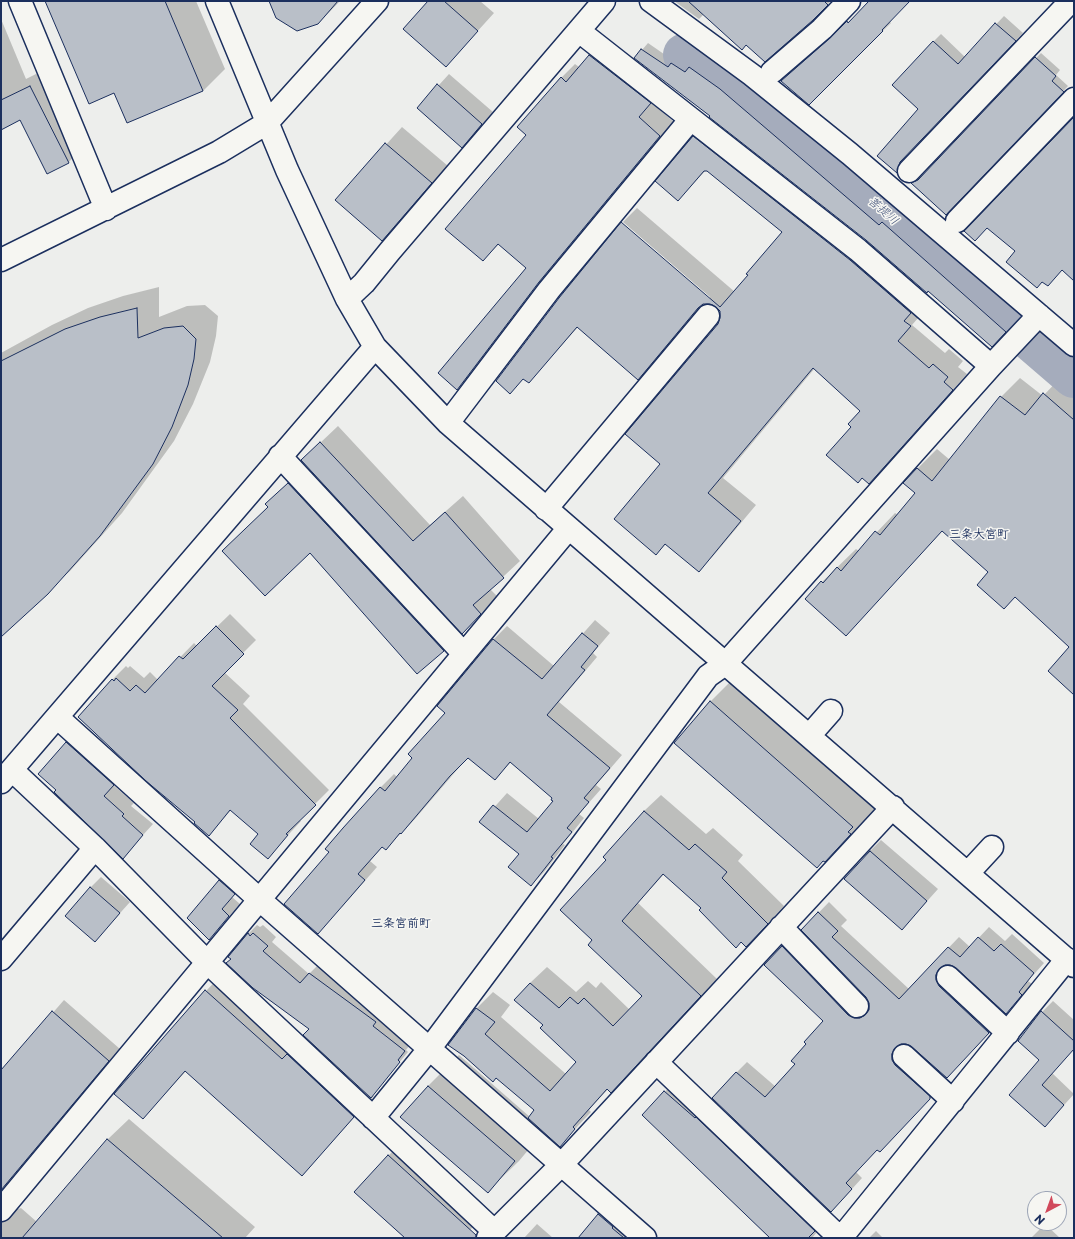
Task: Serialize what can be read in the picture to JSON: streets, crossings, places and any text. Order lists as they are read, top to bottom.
{
  "districts": ["三条大宮町", "三条宮前町"],
  "water": ["菩提川"],
  "north": "bottom left"
}
